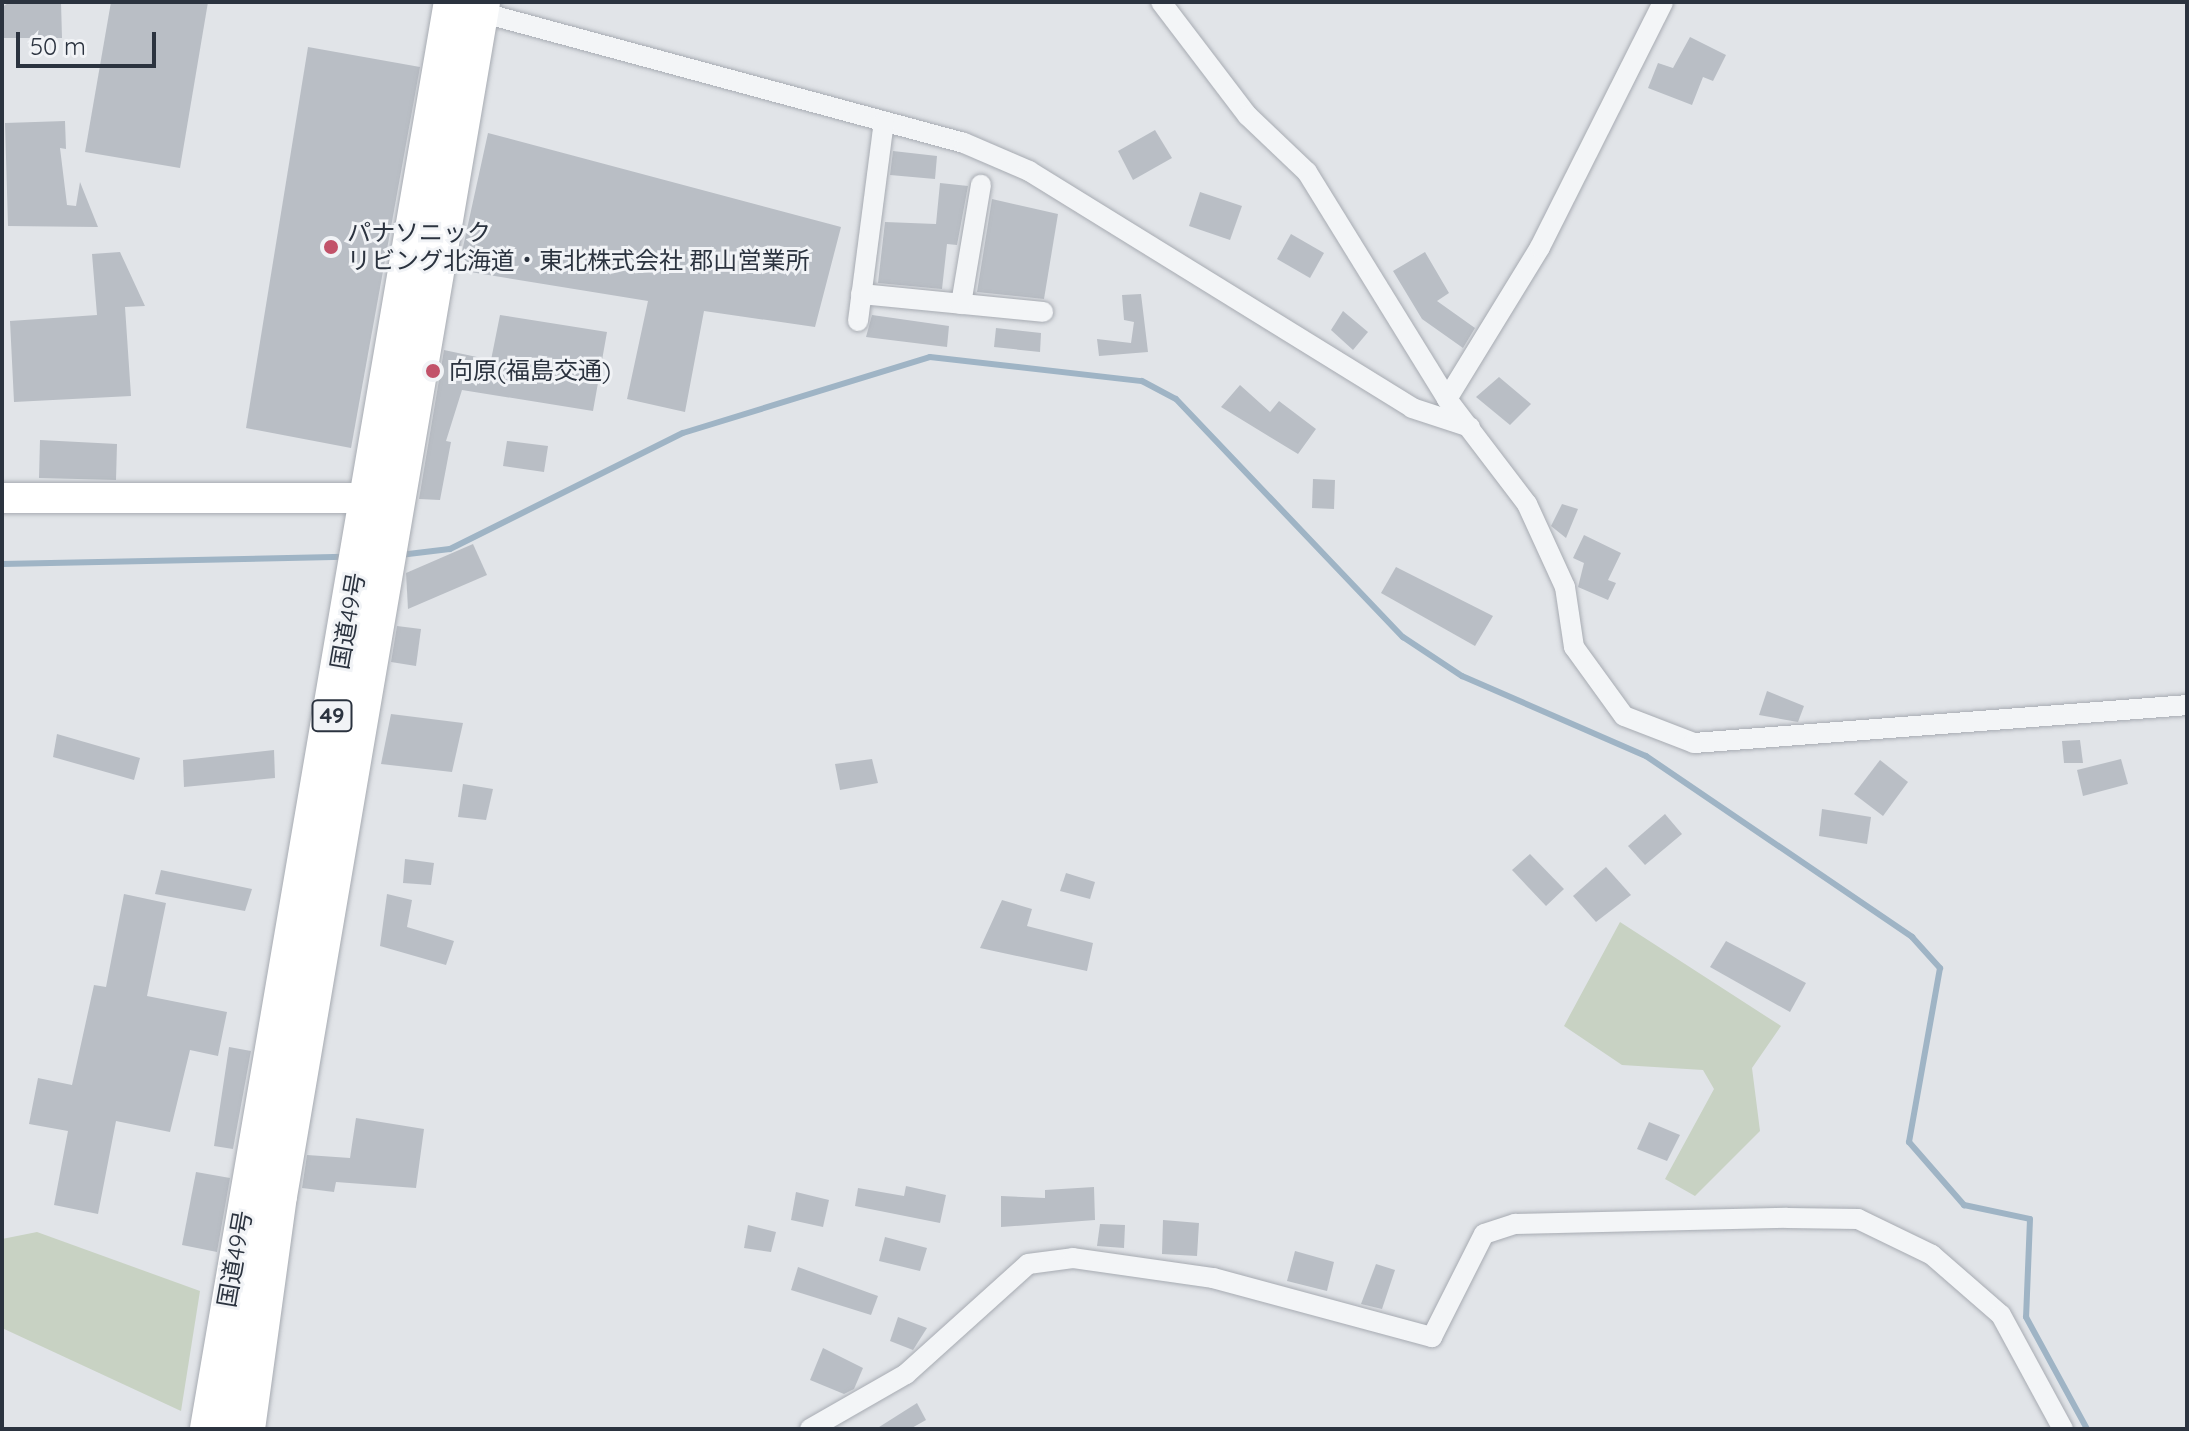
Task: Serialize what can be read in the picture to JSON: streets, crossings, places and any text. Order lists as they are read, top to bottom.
{
  "streets": {
    "highway": ["国道49号", "49"]
  },
  "places": ["パナソニック リビング北海道・東北株式会社 郡山営業所", "向原(福島交通)"],
  "scale_bar": "50 m"
}
